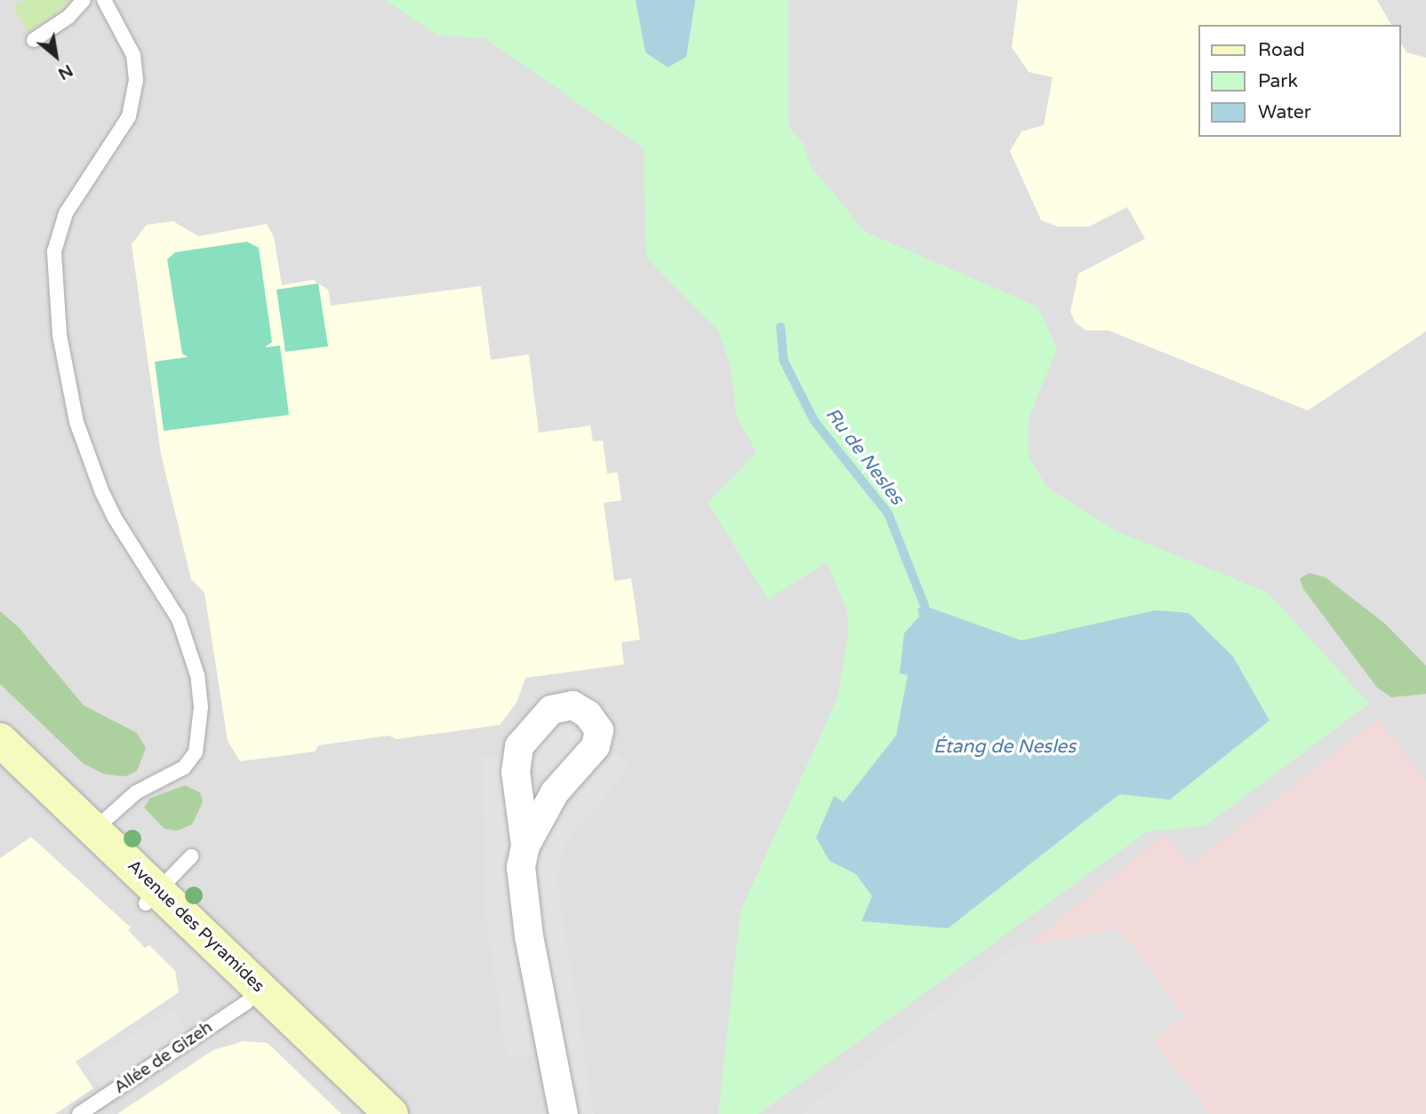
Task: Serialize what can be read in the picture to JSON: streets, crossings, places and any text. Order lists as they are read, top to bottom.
{
  "streets": {
    "main road": ["Avenue des Pyramides"],
    "lane": ["Allée de Gizeh"]
  },
  "crossings": [
    ["Avenue des Pyramides", "Allée de Gizeh"]
  ],
  "water": ["Ru de Nesles", "Étang de Nesles"],
  "legend": ["Road", "Park", "Water"],
  "north": "bottom right"
}
